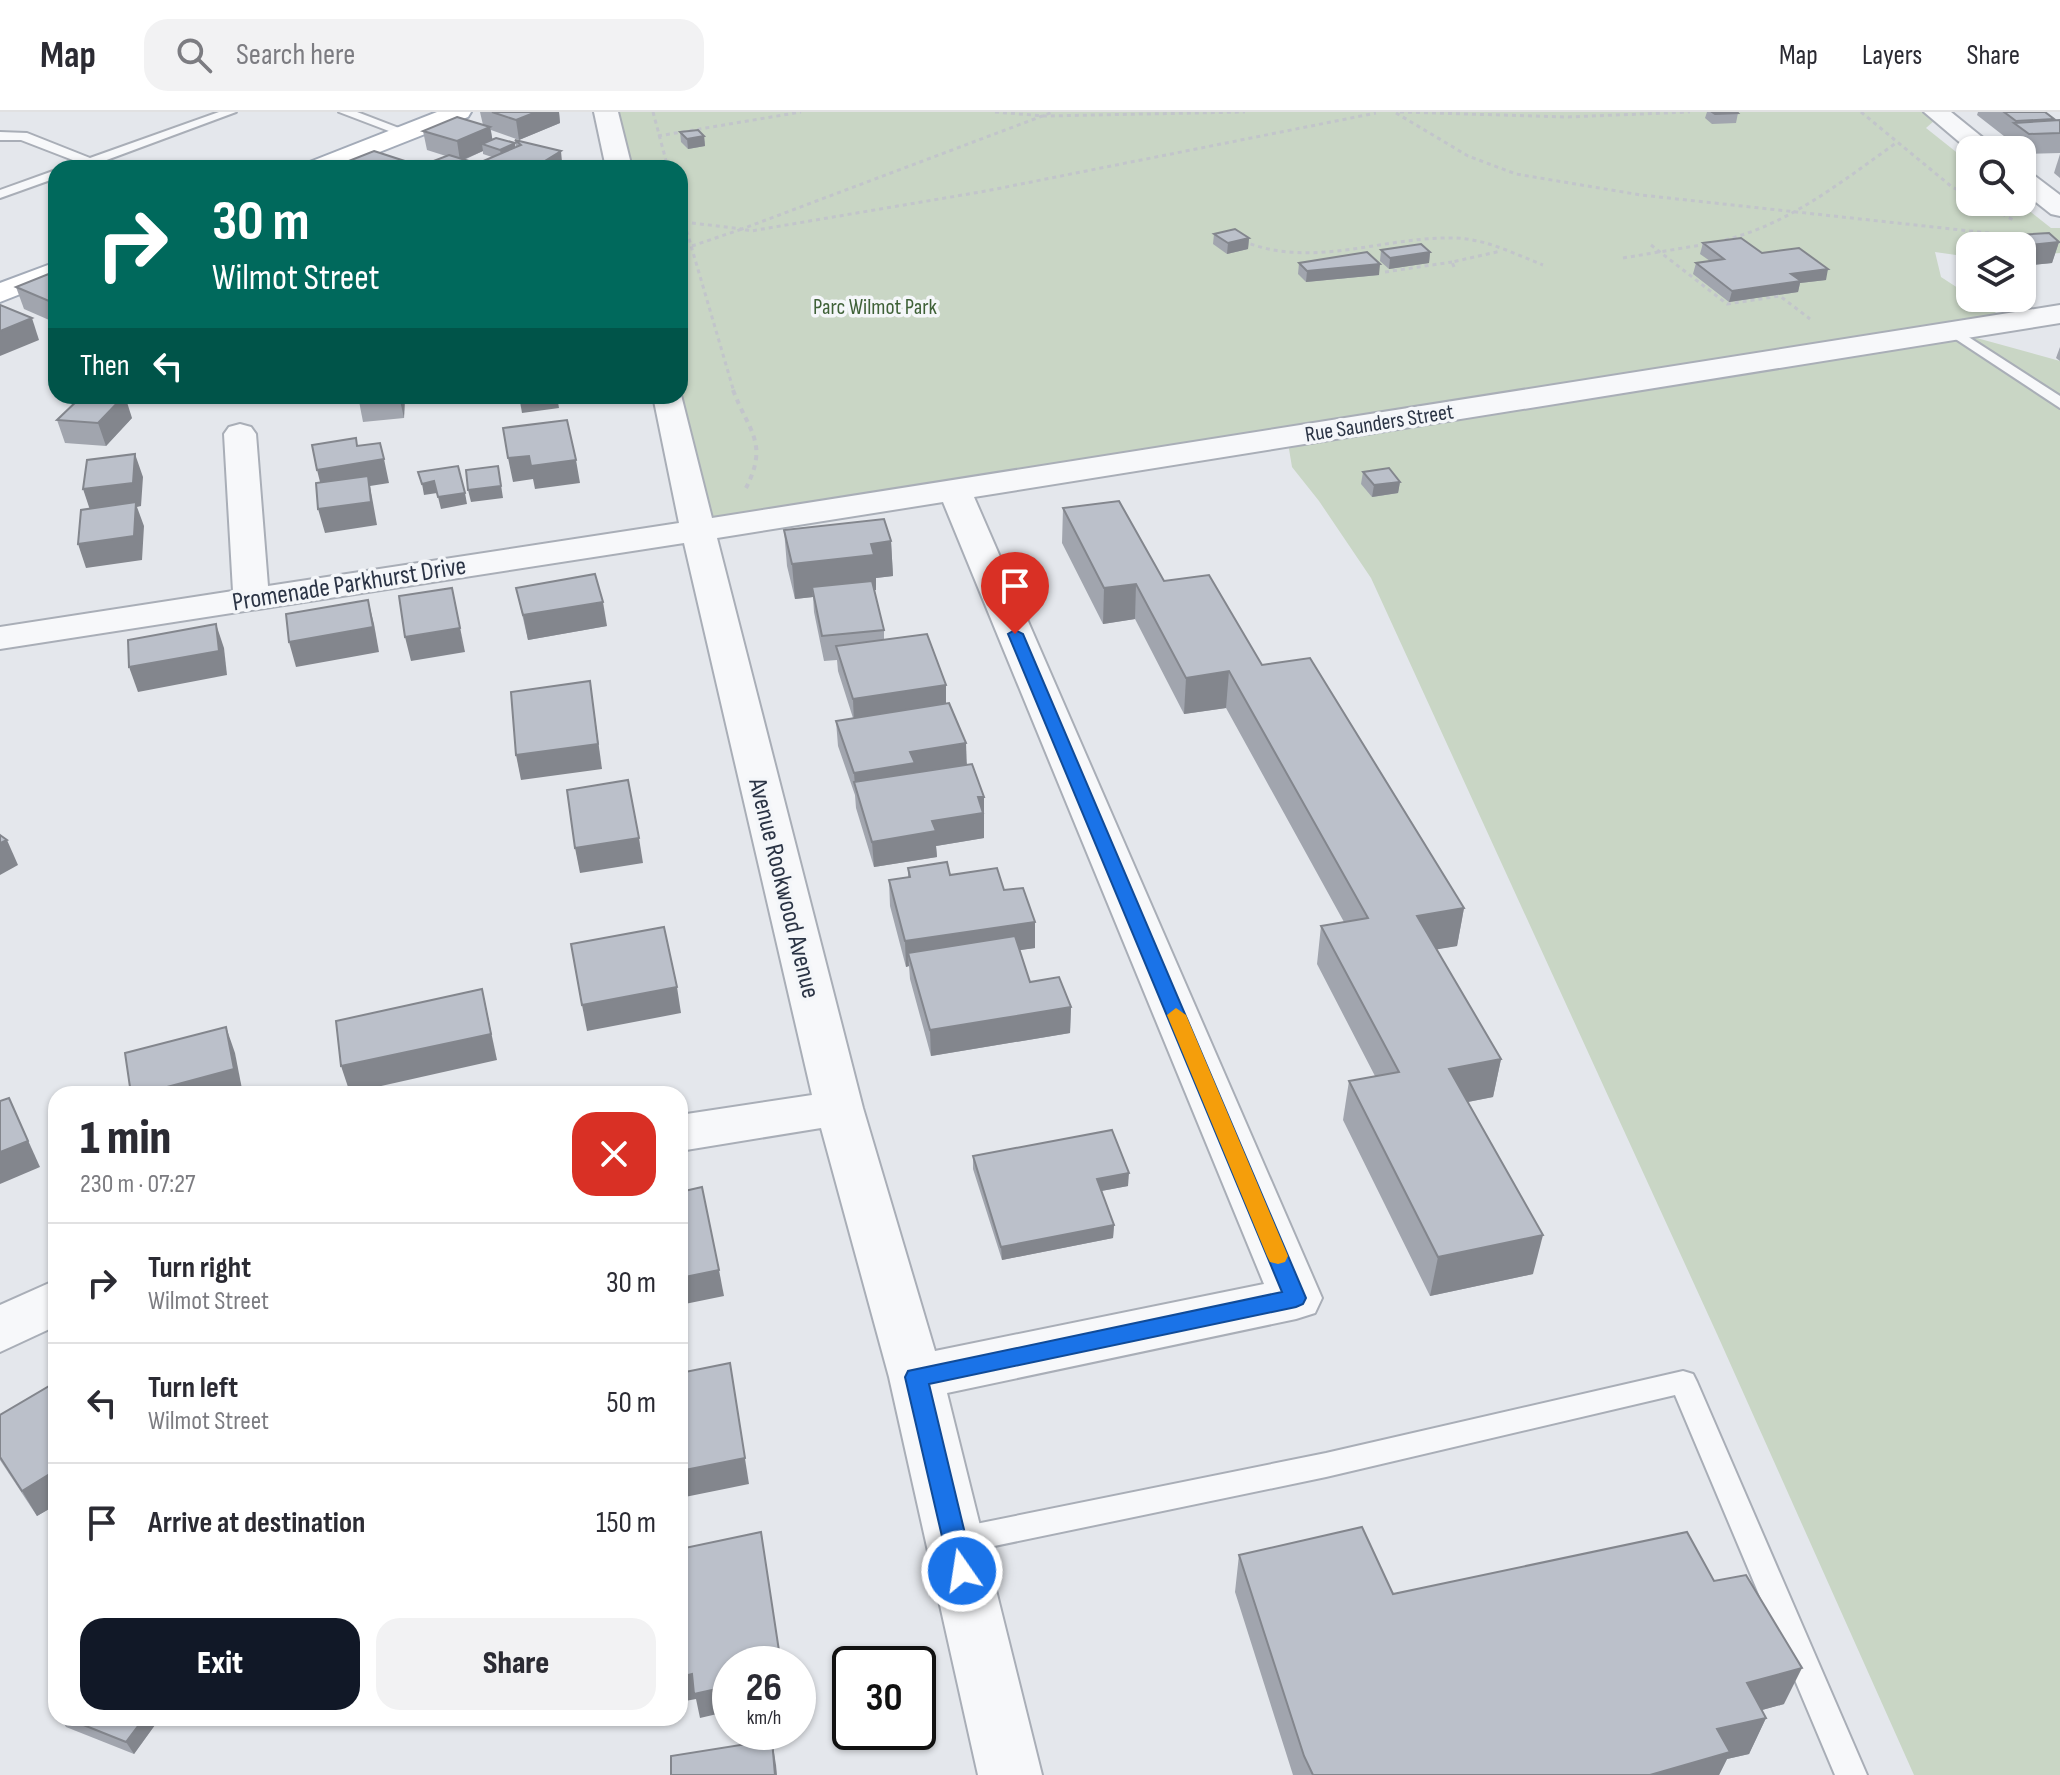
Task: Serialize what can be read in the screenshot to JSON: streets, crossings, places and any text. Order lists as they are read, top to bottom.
{
  "streets": {
    "street": ["Rue Saunders Street", "Promenade Parkhurst Drive", "Avenue Rookwood Avenue"]
  },
  "crossings": [
    ["Rue Saunders Street", "Promenade Parkhurst Drive"],
    ["Rue Saunders Street", "Avenue Rookwood Avenue"],
    ["Promenade Parkhurst Drive", "Avenue Rookwood Avenue"]
  ],
  "parks": ["Parc Wilmot Park"],
  "page": {
    "header": "Map",
    "search": "Search here",
    "nav": ["Map", "Layers", "Share"],
    "turn": ["30 m", "Wilmot Street"],
    "then": "Then",
    "heading": ["1 min", "230 m · 07:27"],
    "list": [
      {
        "name": "Turn right",
        "note": "Wilmot Street",
        "value": "30 m"
      },
      {
        "name": "Turn left",
        "note": "Wilmot Street",
        "value": "50 m"
      },
      {
        "name": "Arrive at destination",
        "value": "150 m"
      }
    ],
    "buttons": ["Exit", "Share"],
    "speed": "26 km/h",
    "limit": "30"
  }
}
